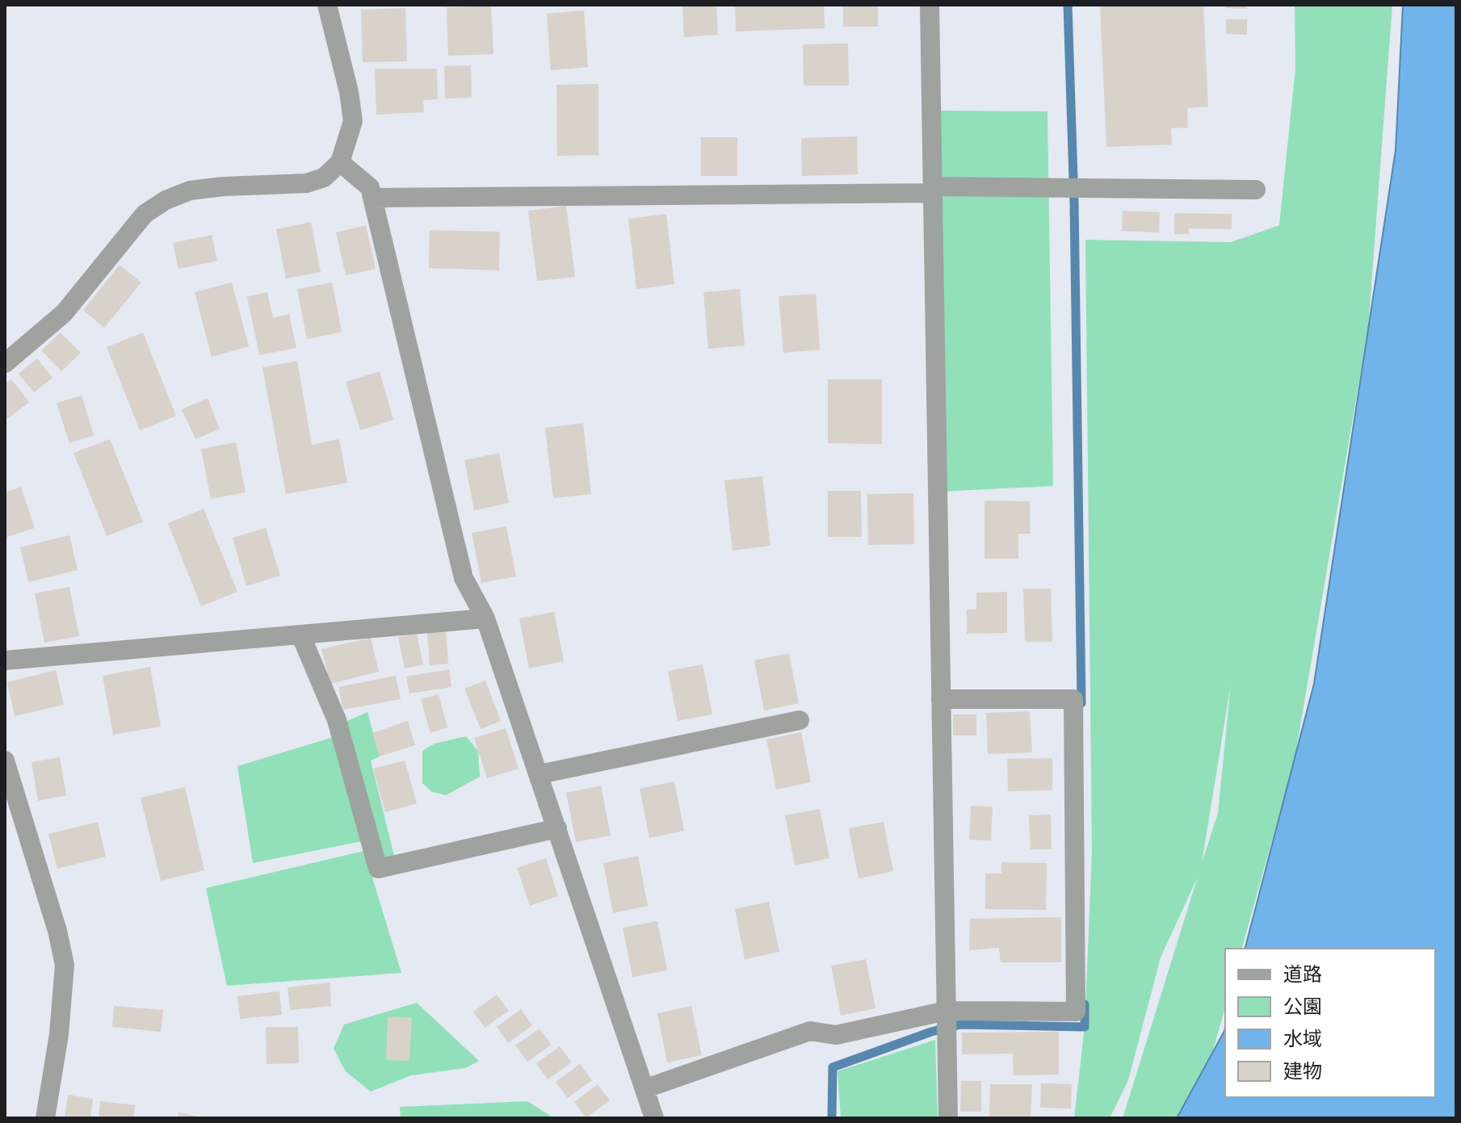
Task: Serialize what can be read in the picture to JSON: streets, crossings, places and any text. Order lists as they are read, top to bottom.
{
  "legend": [
    "道路",
    "公園",
    "水域",
    "建物"
  ]
}
